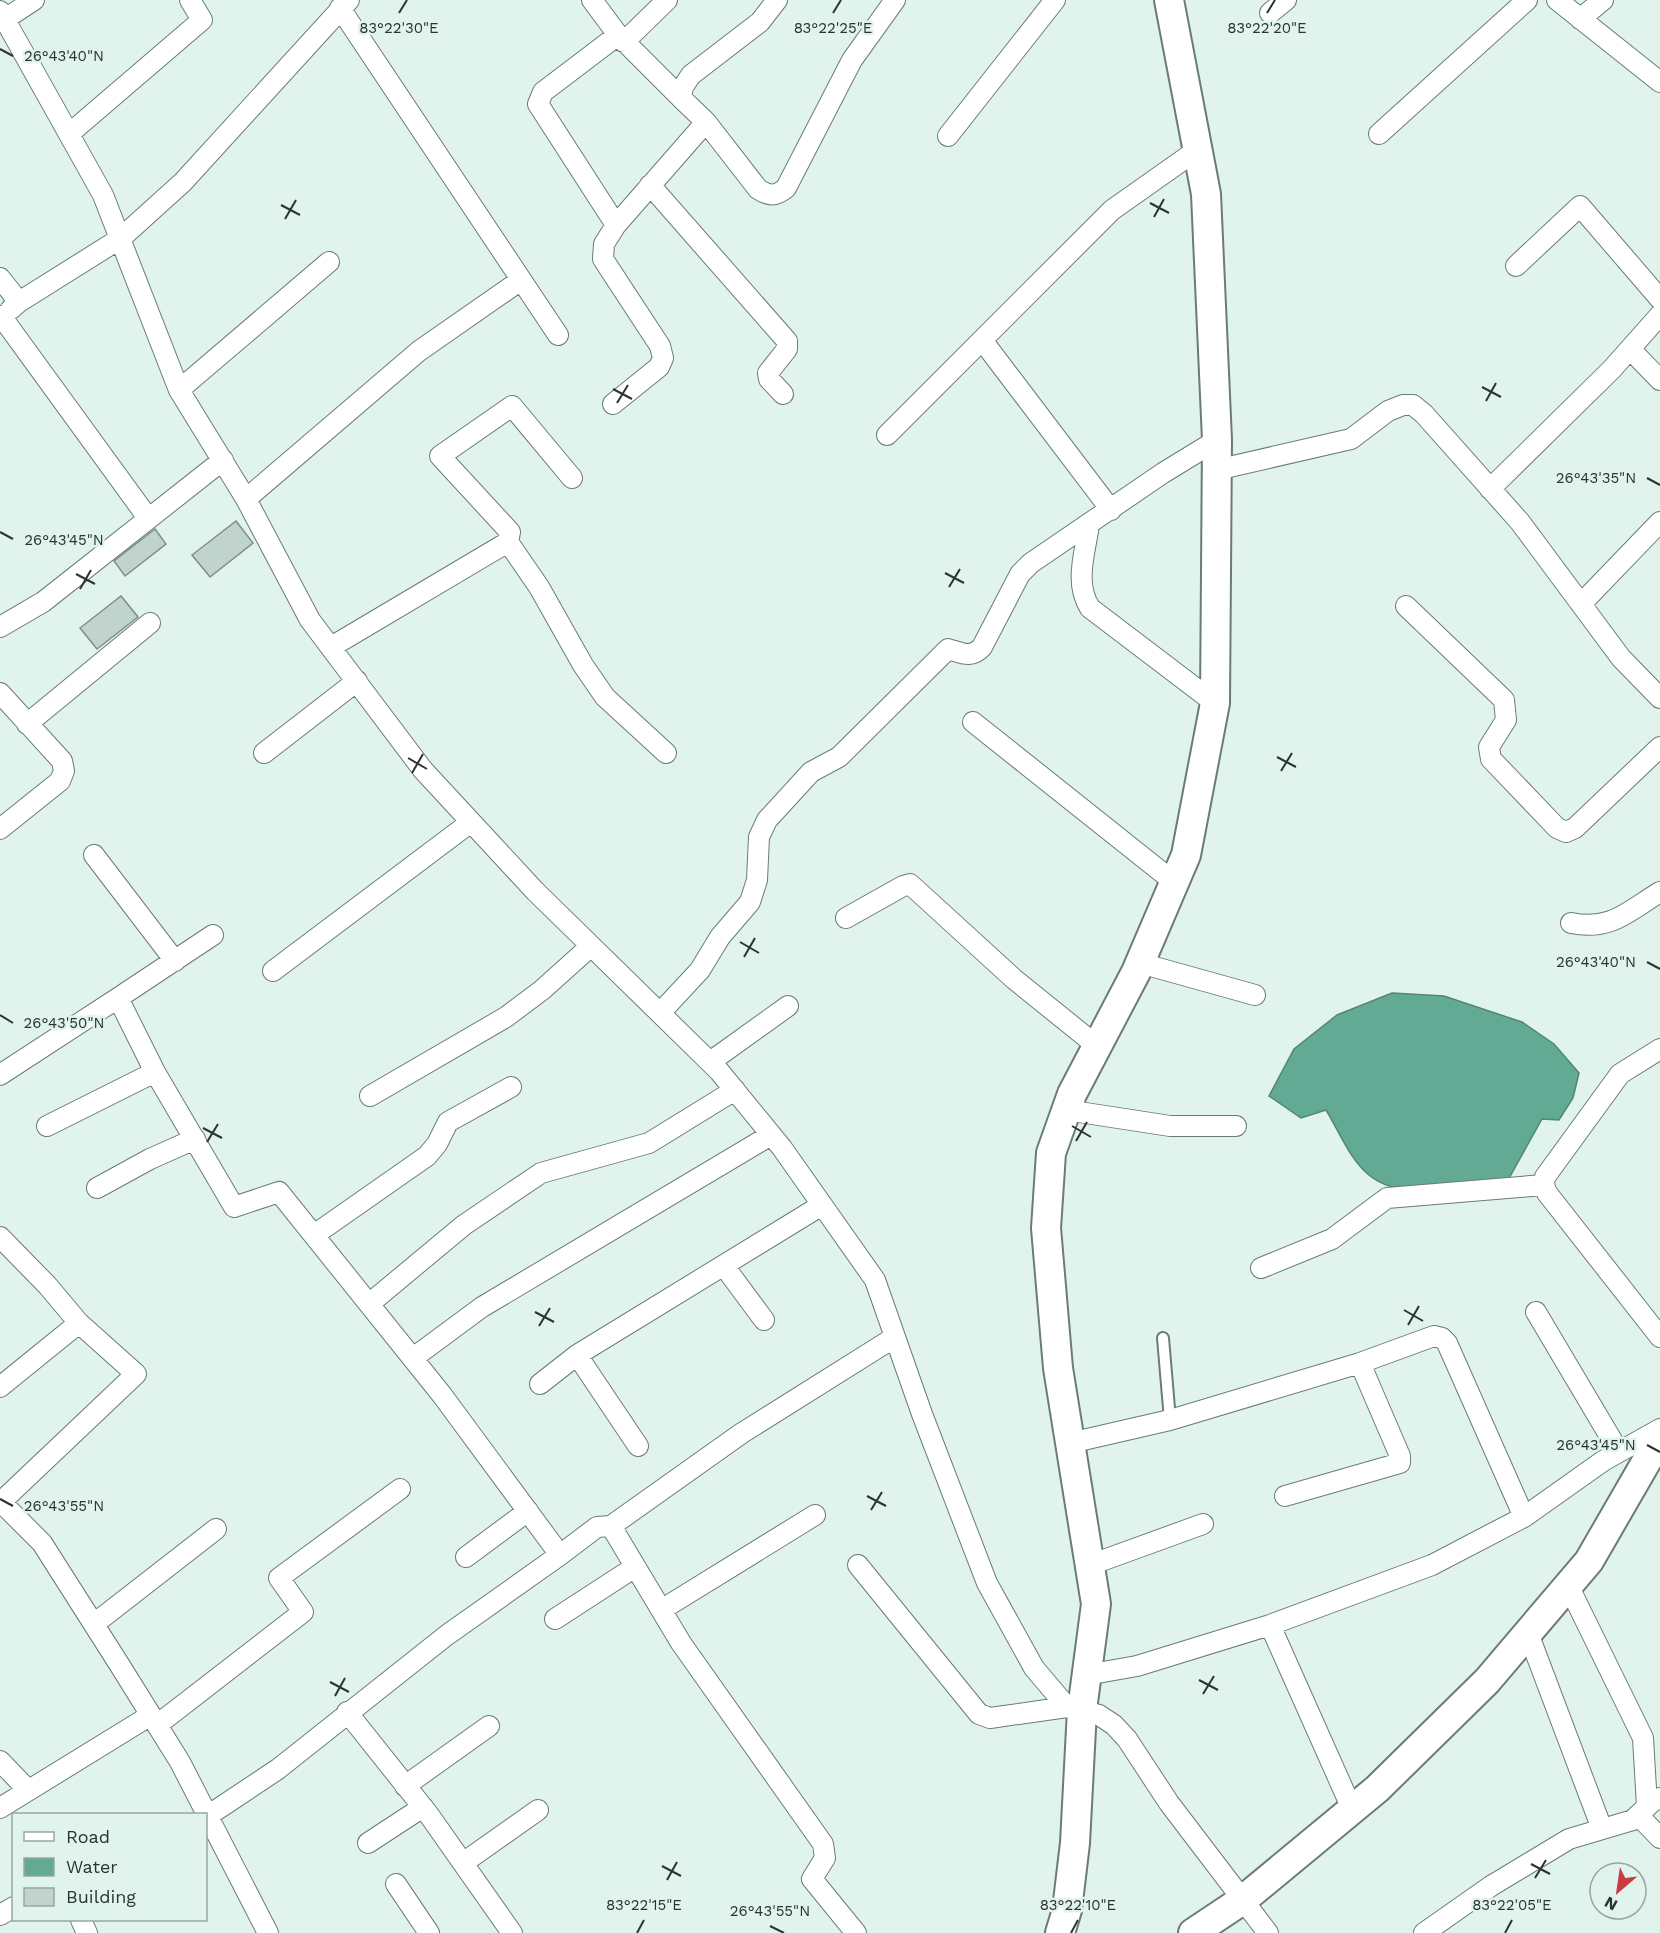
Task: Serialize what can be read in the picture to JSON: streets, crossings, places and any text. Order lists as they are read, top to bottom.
{
  "legend": ["Road", "Water", "Building"],
  "north": "bottom left",
  "coordinates": [
    "83°22'30\"E",
    "83°22'25\"E",
    "83°22'20\"E",
    "26°43'40\"N",
    "26°43'35\"N",
    "26°43'45\"N",
    "26°43'50\"N",
    "26°43'55\"N",
    "83°22'15\"E",
    "83°22'10\"E",
    "83°22'05\"E"
  ]
}
